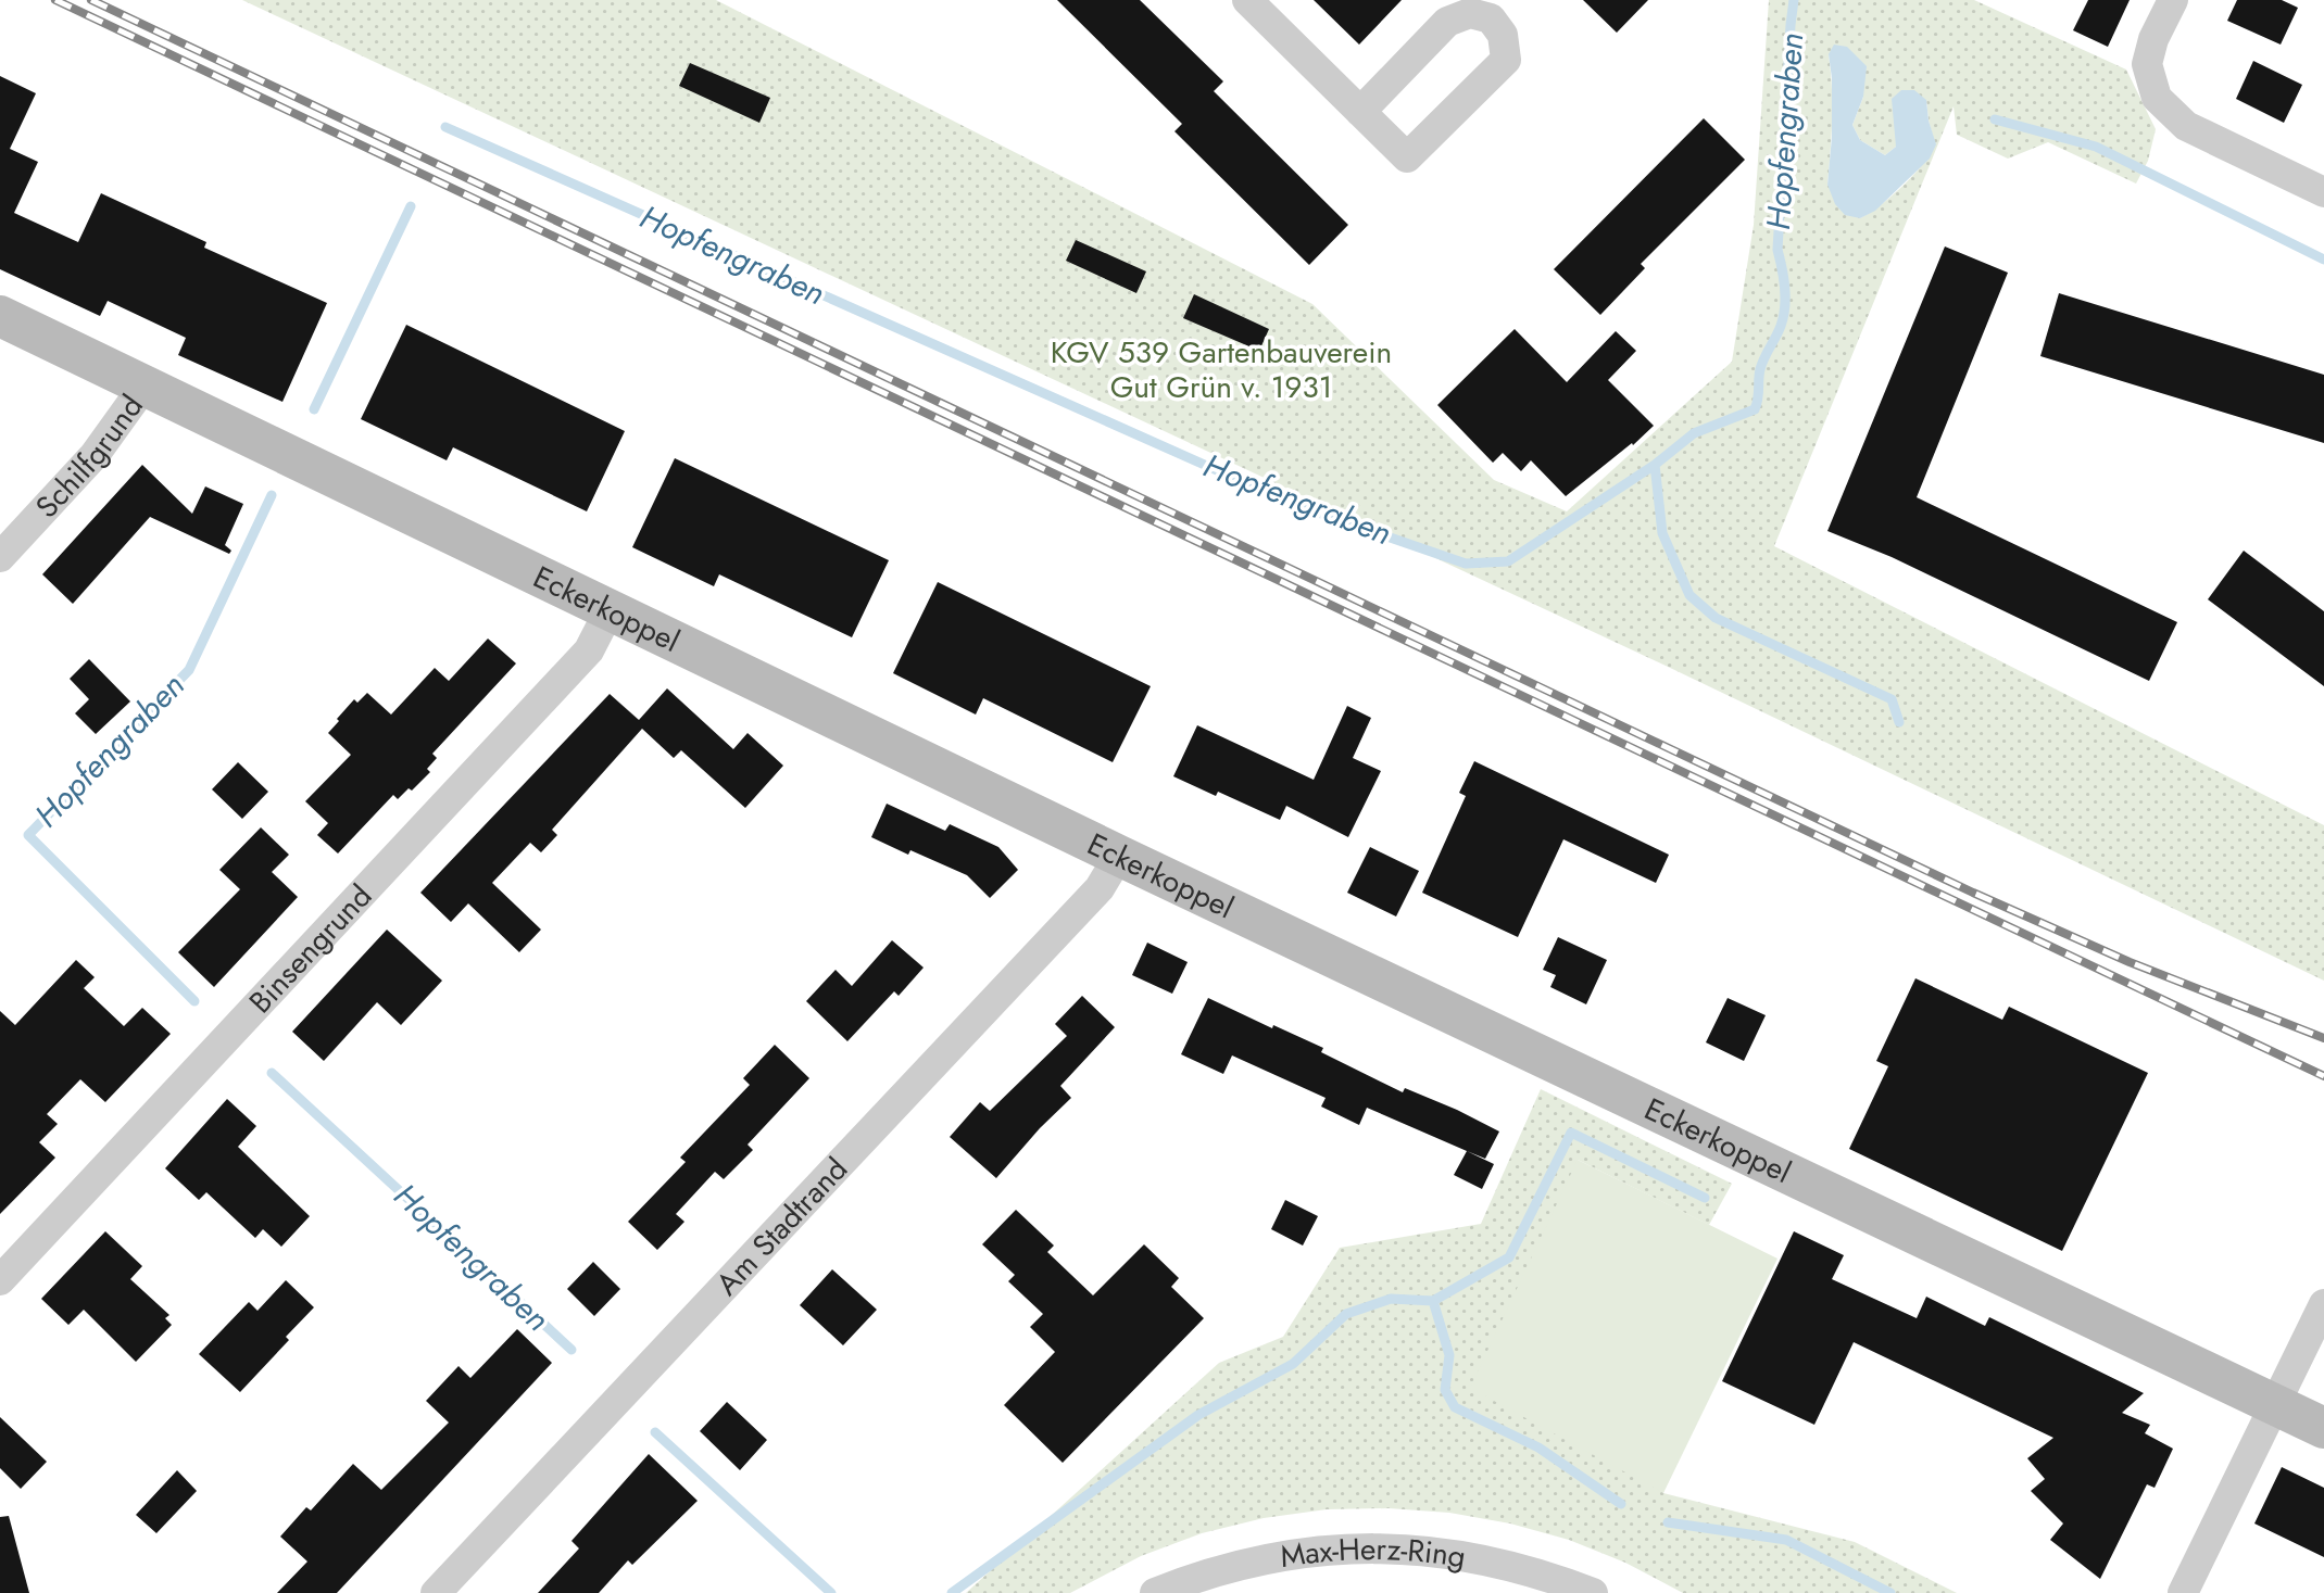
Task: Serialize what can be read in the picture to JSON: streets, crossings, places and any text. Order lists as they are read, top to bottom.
{
  "streets": {
    "street": [
      "Schilfgrund",
      "Eckerkoppel",
      "Binsengrund",
      "Am Stadtrand",
      "Max-Herz-Ring"
    ]
  },
  "crossings": [
    ["Schilfgrund", "Eckerkoppel"],
    ["Eckerkoppel", "Binsengrund"],
    ["Eckerkoppel", "Am Stadtrand"]
  ],
  "water": ["Hopfengraben"],
  "parks": ["KGV 539 Gartenbauverein Gut Grün v. 1931"]
}
